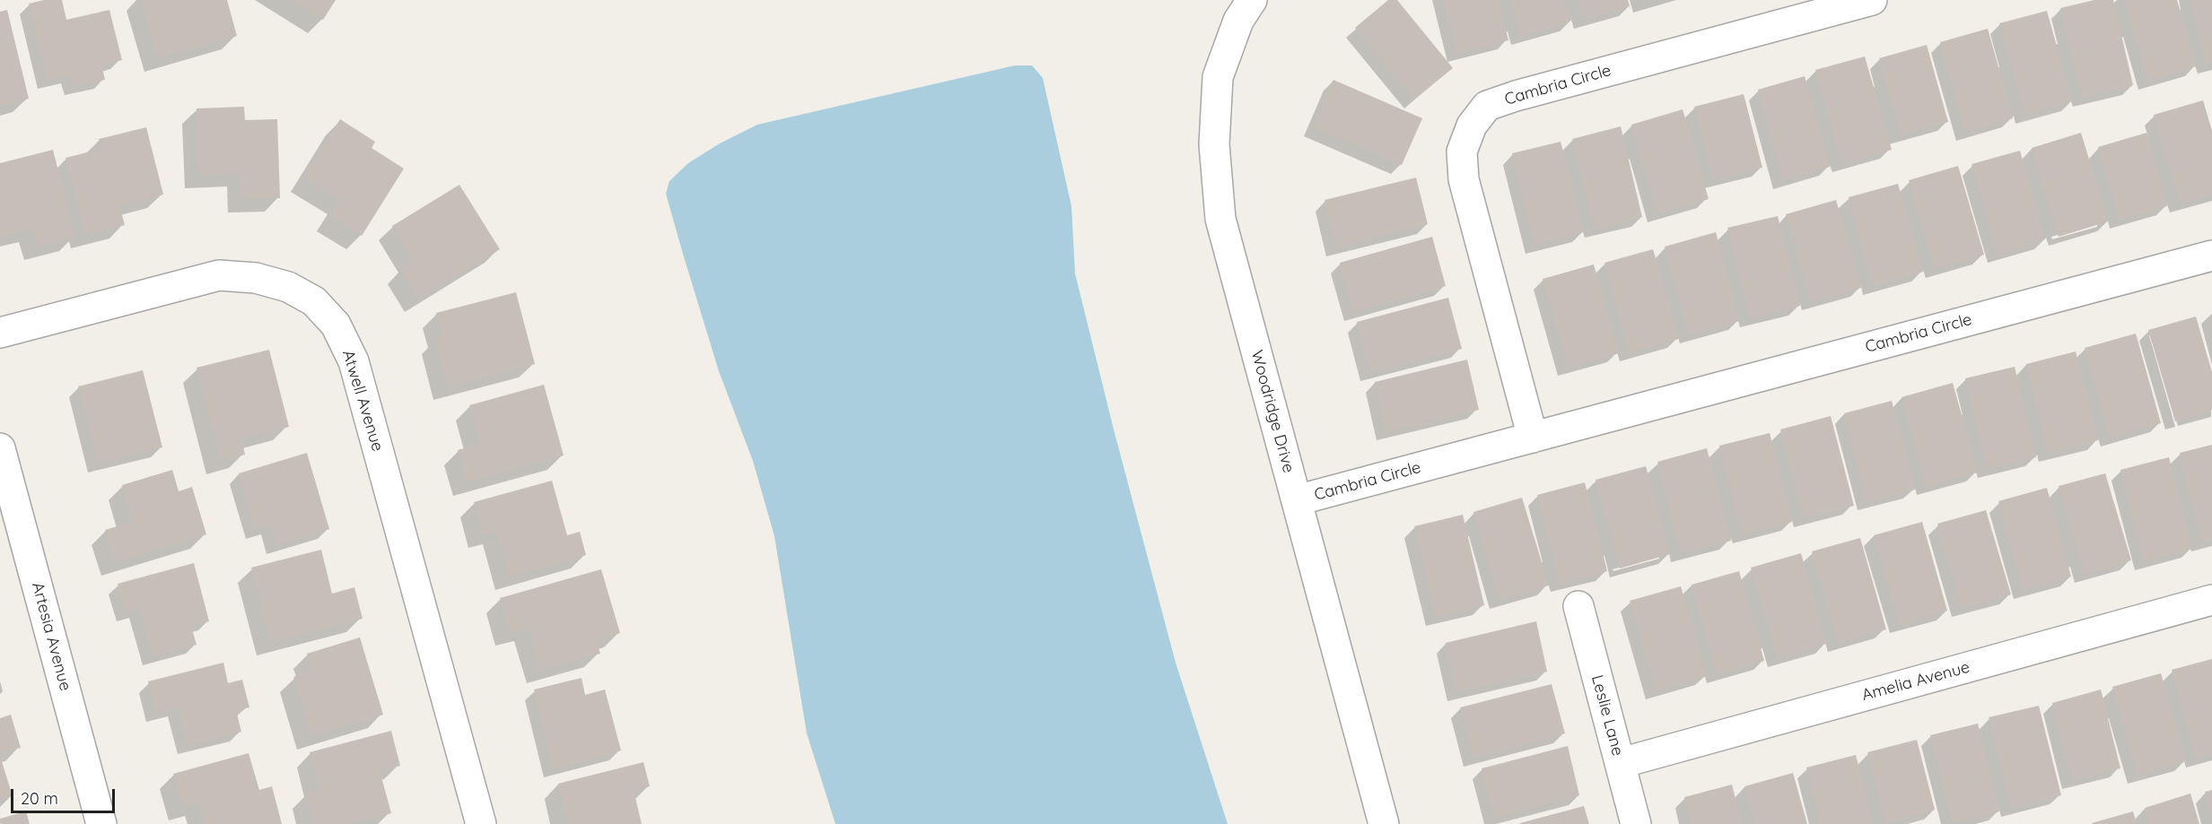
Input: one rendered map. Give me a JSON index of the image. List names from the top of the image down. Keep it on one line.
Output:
{"streets":{"street":["Cambria Circle","Atwell Avenue","Woodridge Drive","Artesia Avenue","Amelia Avenue","Leslie Lane"]},"crossings":[["Cambria Circle","Woodridge Drive"],["Amelia Avenue","Leslie Lane"]],"scale_bar":"20 m"}
